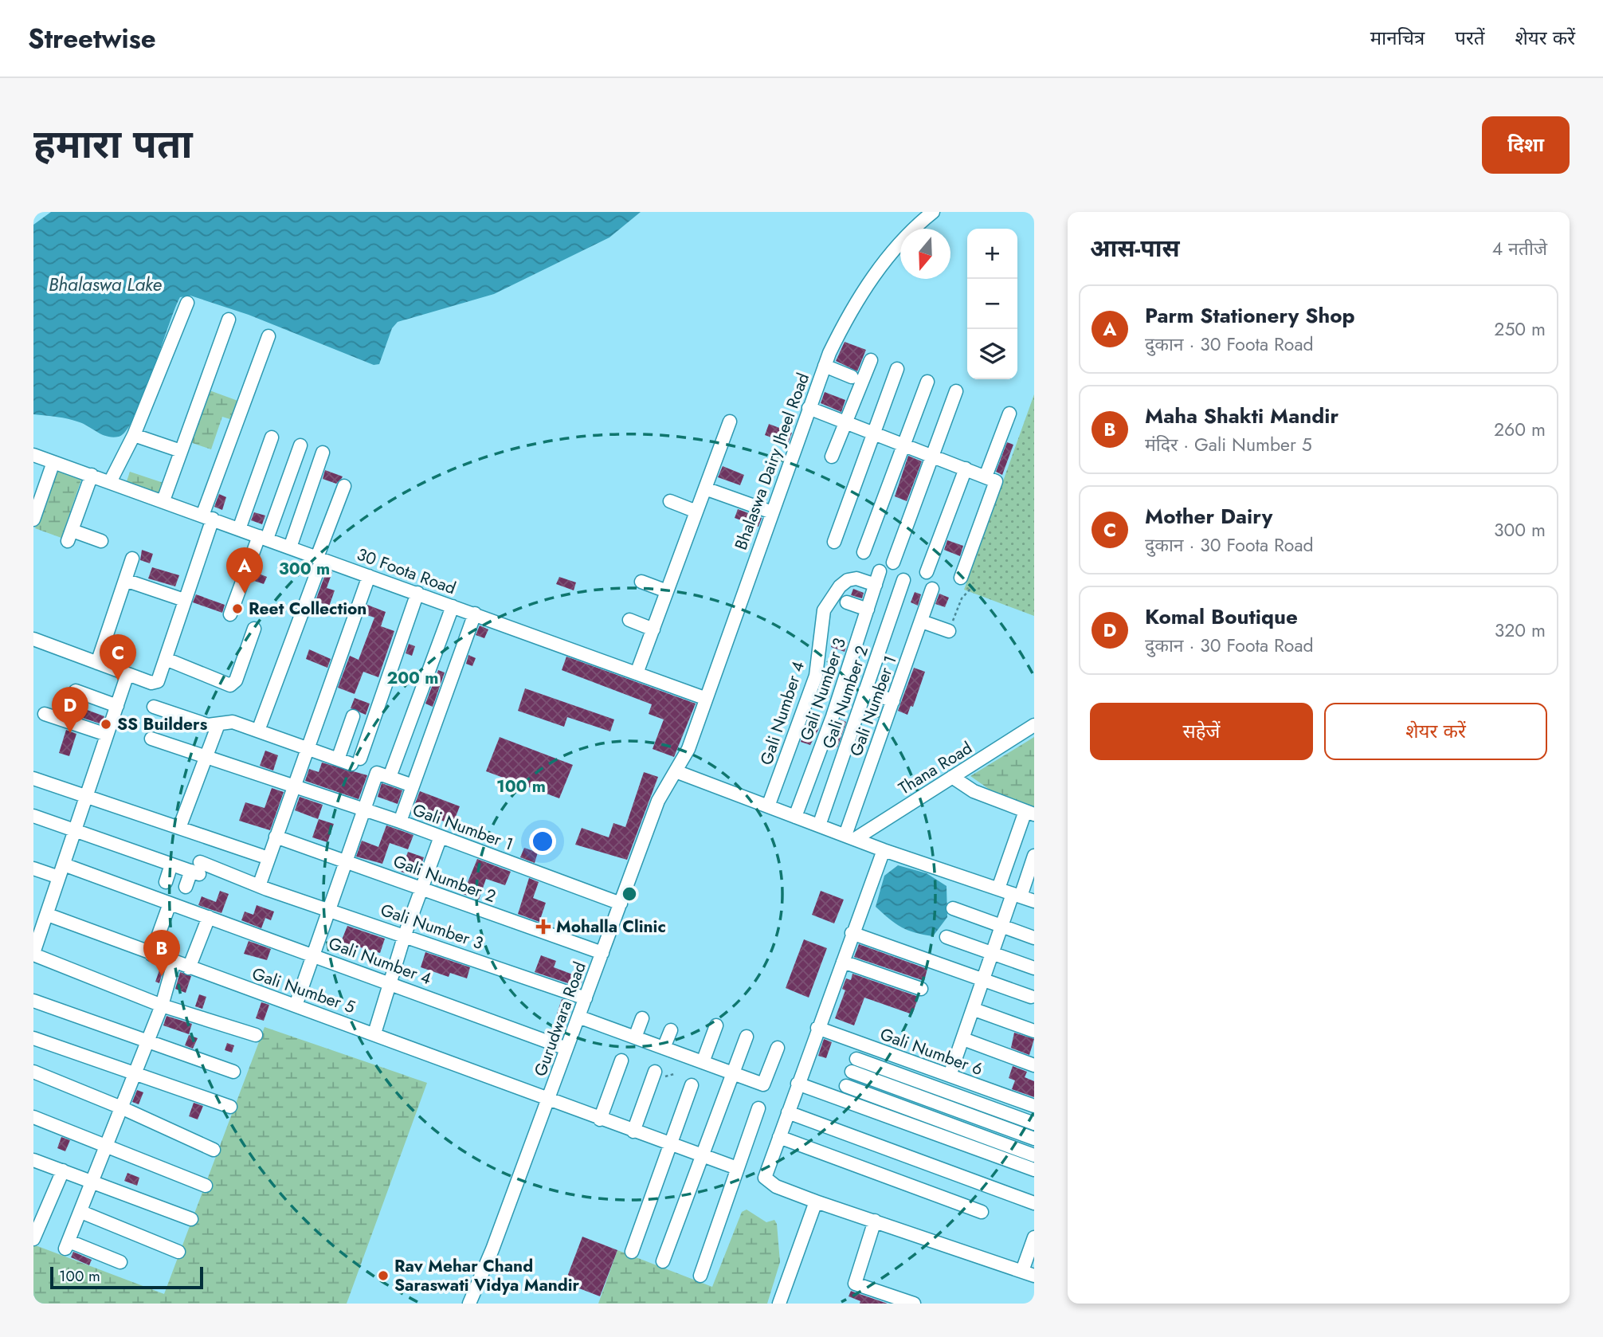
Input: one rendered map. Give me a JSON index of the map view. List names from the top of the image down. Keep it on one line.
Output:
{"streets":{"street":["Bhalaswa Dairy Jheel Road","30 Foota Road","Gali Number 3","Gali Number 2","Gali Number 1","Gali Number 4","Thana Road","Gali Number 5","Gurudwara Road","Gali Number 6"]},"crossings":[["Bhalaswa Dairy Jheel Road","30 Foota Road"],["Bhalaswa Dairy Jheel Road","Gurudwara Road"],["Gali Number 3","Gali Number 4"],["Gali Number 3","Gurudwara Road"],["Gali Number 2","Gurudwara Road"],["Gali Number 1","Thana Road"],["Gali Number 1","Gurudwara Road"],["Gali Number 4","Gurudwara Road"],["Gali Number 5","Gurudwara Road"]],"water":["Bhalaswa Lake"],"places":{"other":["Reet Collection","SS Builders","Rav Mehar Chand Saraswati Vidya Mandir"],"health":["Mohalla Clinic"]},"scale_bar":"100 m","north":"bottom","page":{"header":"Streetwise","nav":["मानचित्र","परतें","शेयर करें"],"title":"हमारा पता","buttons":["दिशा",["सहेजें","शेयर करें"]],"heading":["आस-पास","4 नतीजे"],"map_buttons":["+","−"],"list":[{"mark":"A","name":"Parm Stationery Shop","note":"दुकान · 30 Foota Road","value":"250 m"},{"mark":"B","name":"Maha Shakti Mandir","note":"मंदिर · Gali Number 5","value":"260 m"},{"mark":"C","name":"Mother Dairy","note":"दुकान · 30 Foota Road","value":"300 m"},{"mark":"D","name":"Komal Boutique","note":"दुकान · 30 Foota Road","value":"320 m"}],"pins":["A","C","D","B"],"scale":"100 m"},"rings":["300 m","200 m","100 m"]}
